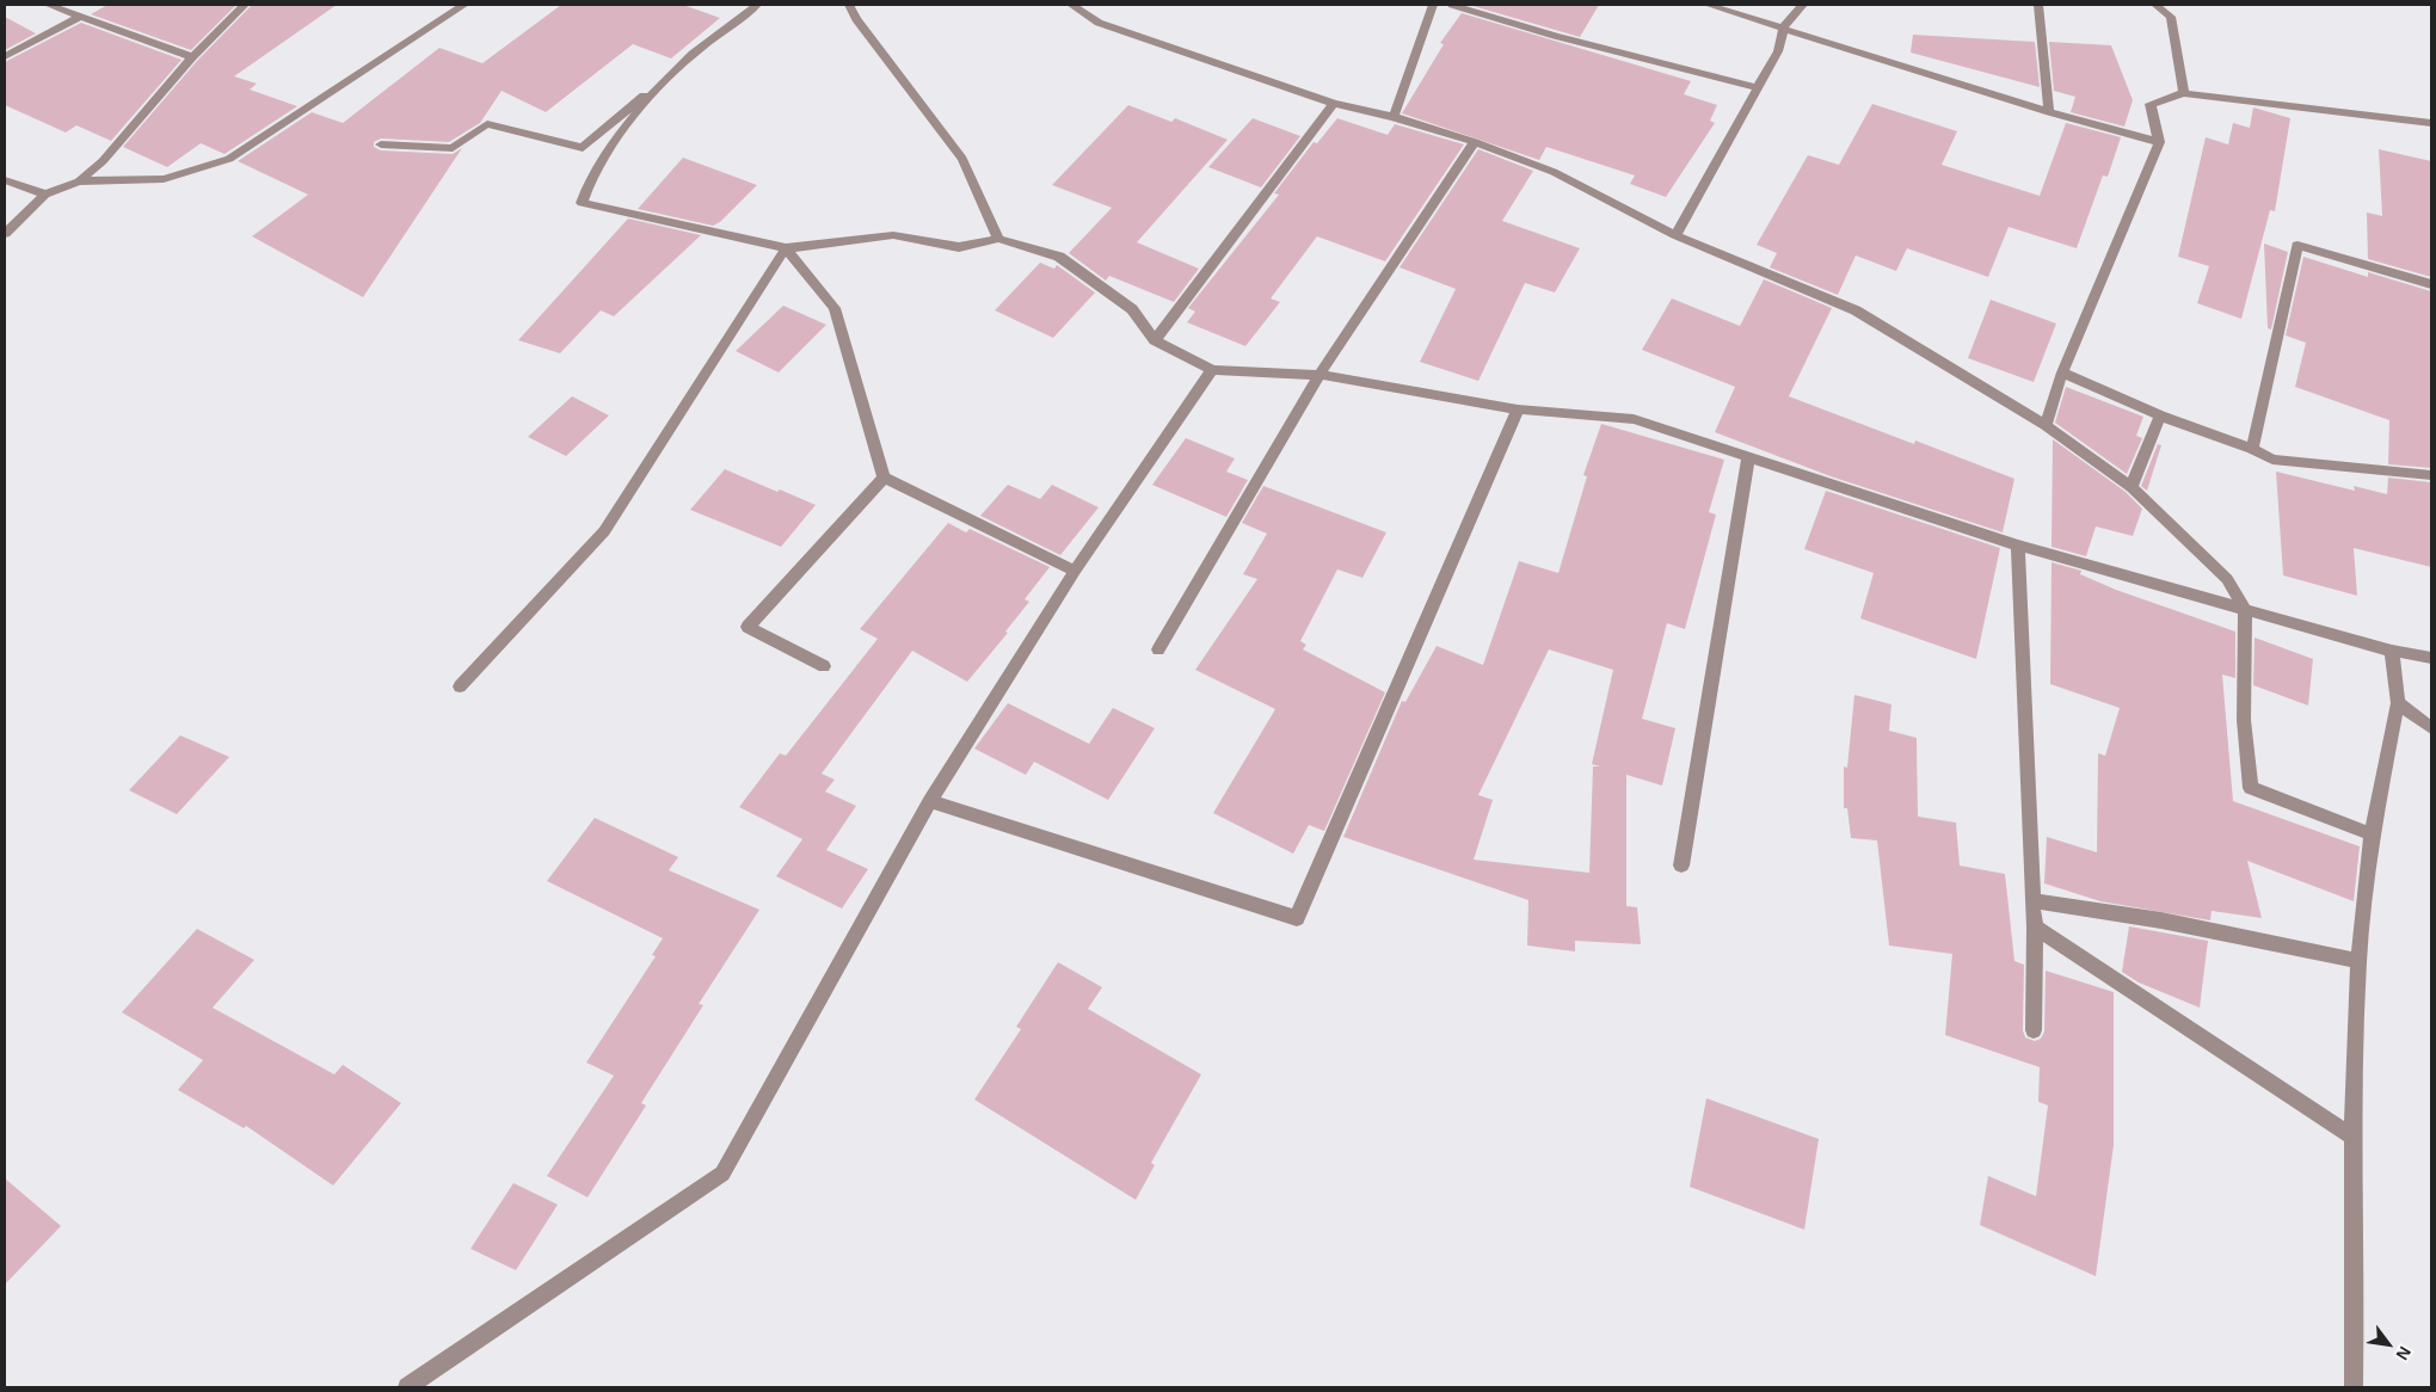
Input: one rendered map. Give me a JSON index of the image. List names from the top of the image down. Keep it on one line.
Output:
{"north":"bottom right"}
